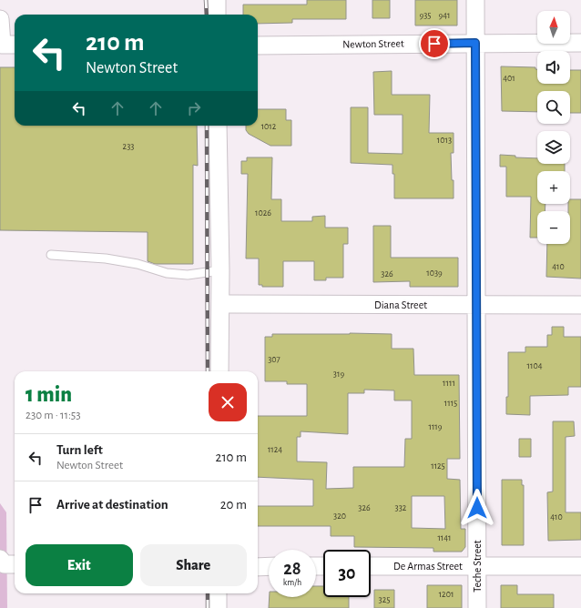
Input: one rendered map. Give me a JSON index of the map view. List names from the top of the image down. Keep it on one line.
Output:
{"streets":{"street":["Newton Street","Diana Street","De Armas Street","Teche Street"]},"crossings":[["Newton Street","Teche Street"],["Diana Street","Teche Street"],["De Armas Street","Teche Street"]],"house_numbers":["935","941","401","1012","1013","233","1026","410","1039","326","307","1104","319","1111","1115","1119","1124","1125","326","332","320","410","1141","1201","325"],"north":"top","page":{"map_buttons":["+","−"],"turn":["210 m","Newton Street"],"heading":["1 min","230 m · 11:53"],"list":[{"name":"Turn left","note":"Newton Street","value":"210 m"},{"name":"Arrive at destination","value":"20 m"}],"buttons":["Exit","Share"],"speed":"28 km/h","limit":"30"}}
